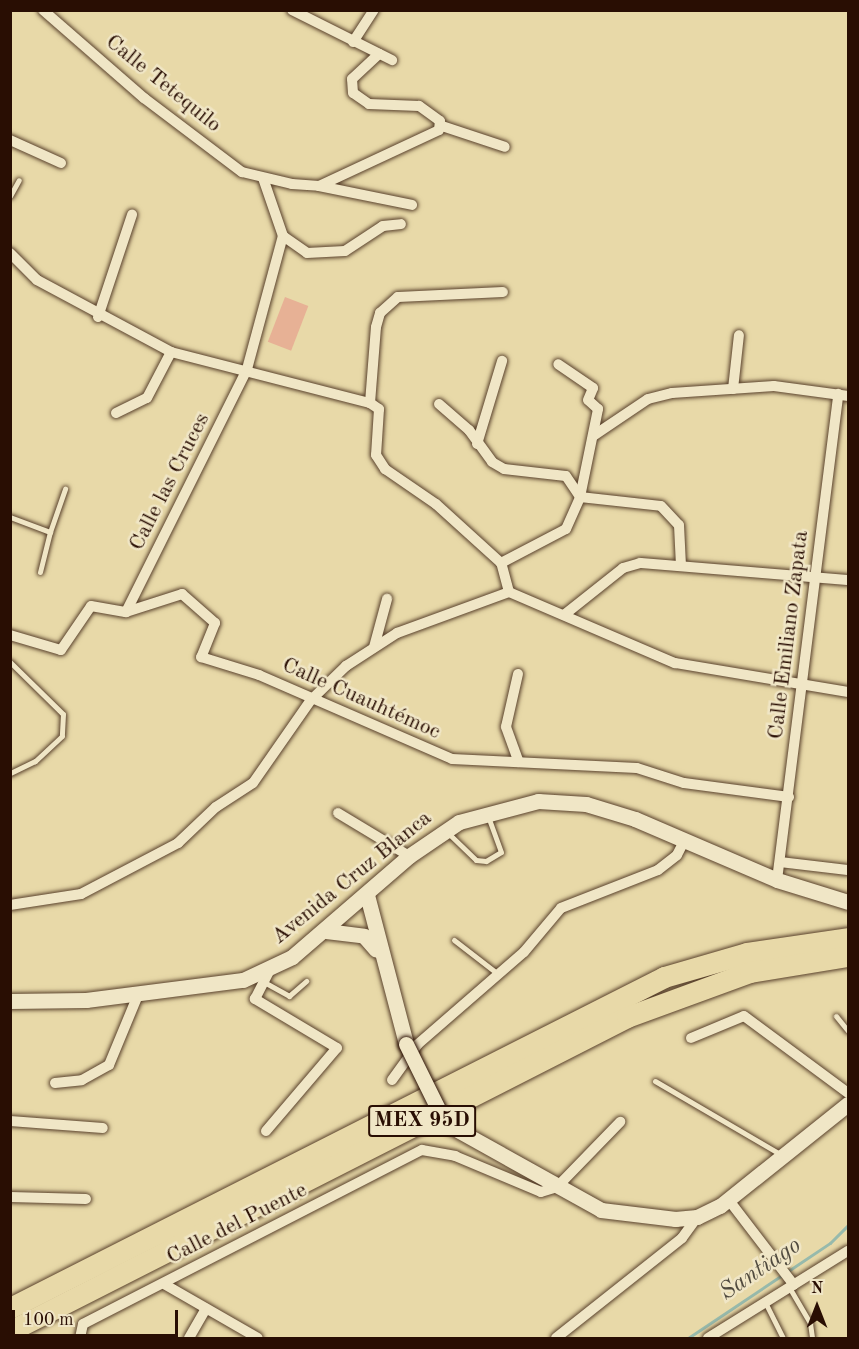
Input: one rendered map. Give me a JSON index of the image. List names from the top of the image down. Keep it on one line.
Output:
{"streets":{"highway":["MEX 95D"],"main road":["Avenida Cruz Blanca"],"street":["Calle Tetequilo","Calle las Cruces","Calle Emiliano Zapata","Calle Cuauhtémoc","Calle del Puente"]},"crossings":[["Calle las Cruces","Calle Cuauhtémoc"],["Calle Emiliano Zapata","Calle Cuauhtémoc"],["Calle Emiliano Zapata","Avenida Cruz Blanca"]],"water":["Santiago"],"scale_bar":"100 m","north":"top"}
